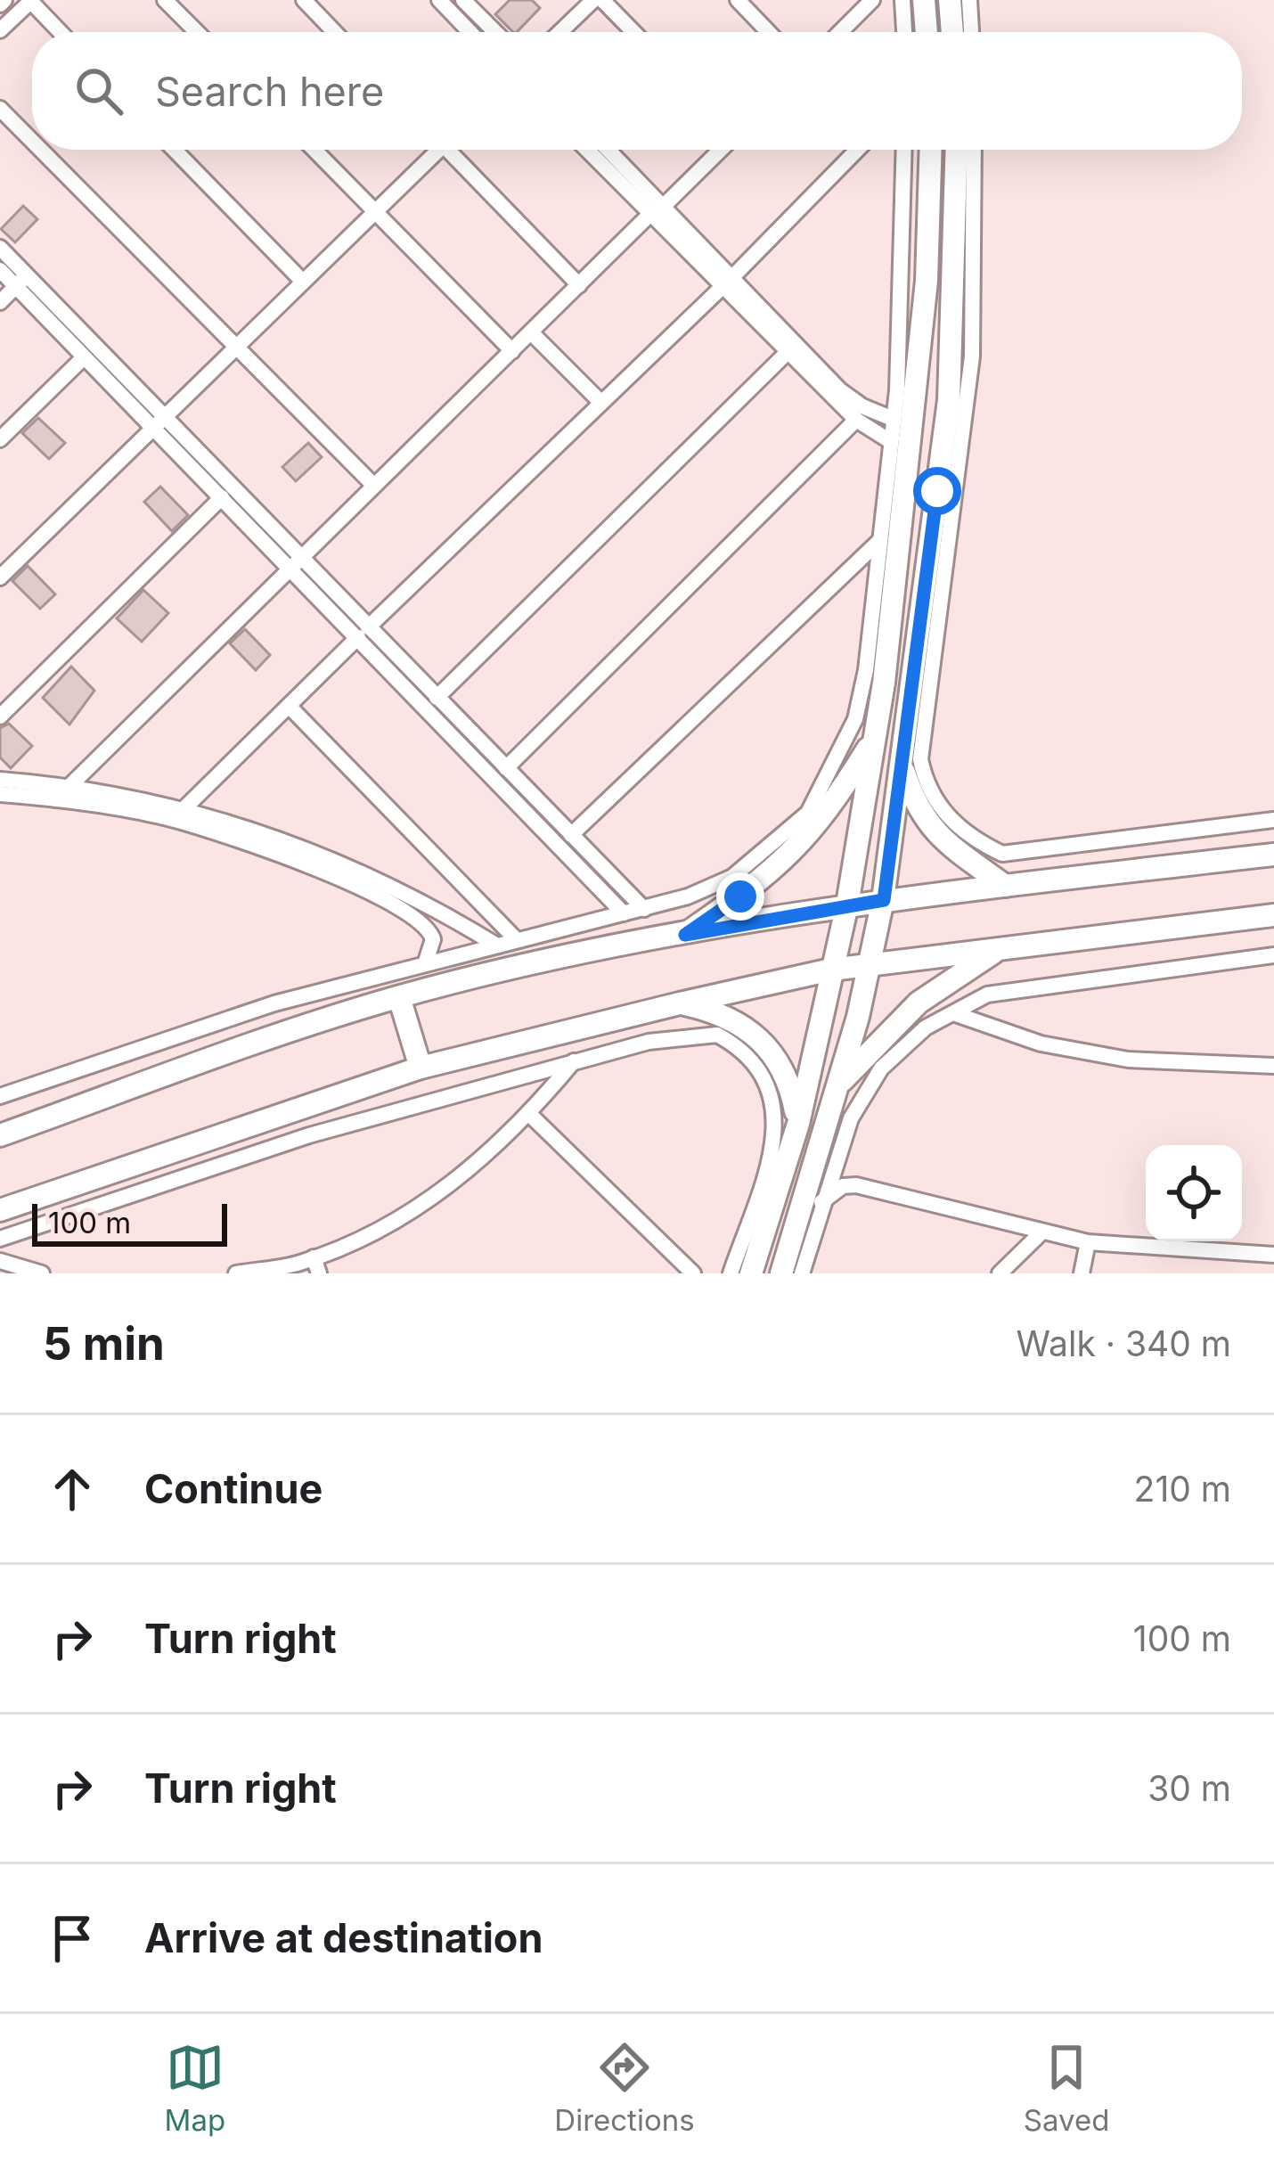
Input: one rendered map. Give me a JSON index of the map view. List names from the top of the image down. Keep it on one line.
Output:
{"scale_bar":"100 m","page":{"search":"Search here","scale":"100 m","heading":["5 min","Walk · 340 m"],"list":[["Continue","210 m"],["Turn right","100 m"],["Turn right","30 m"],"Arrive at destination"],"nav":["Map","Directions","Saved"]}}
